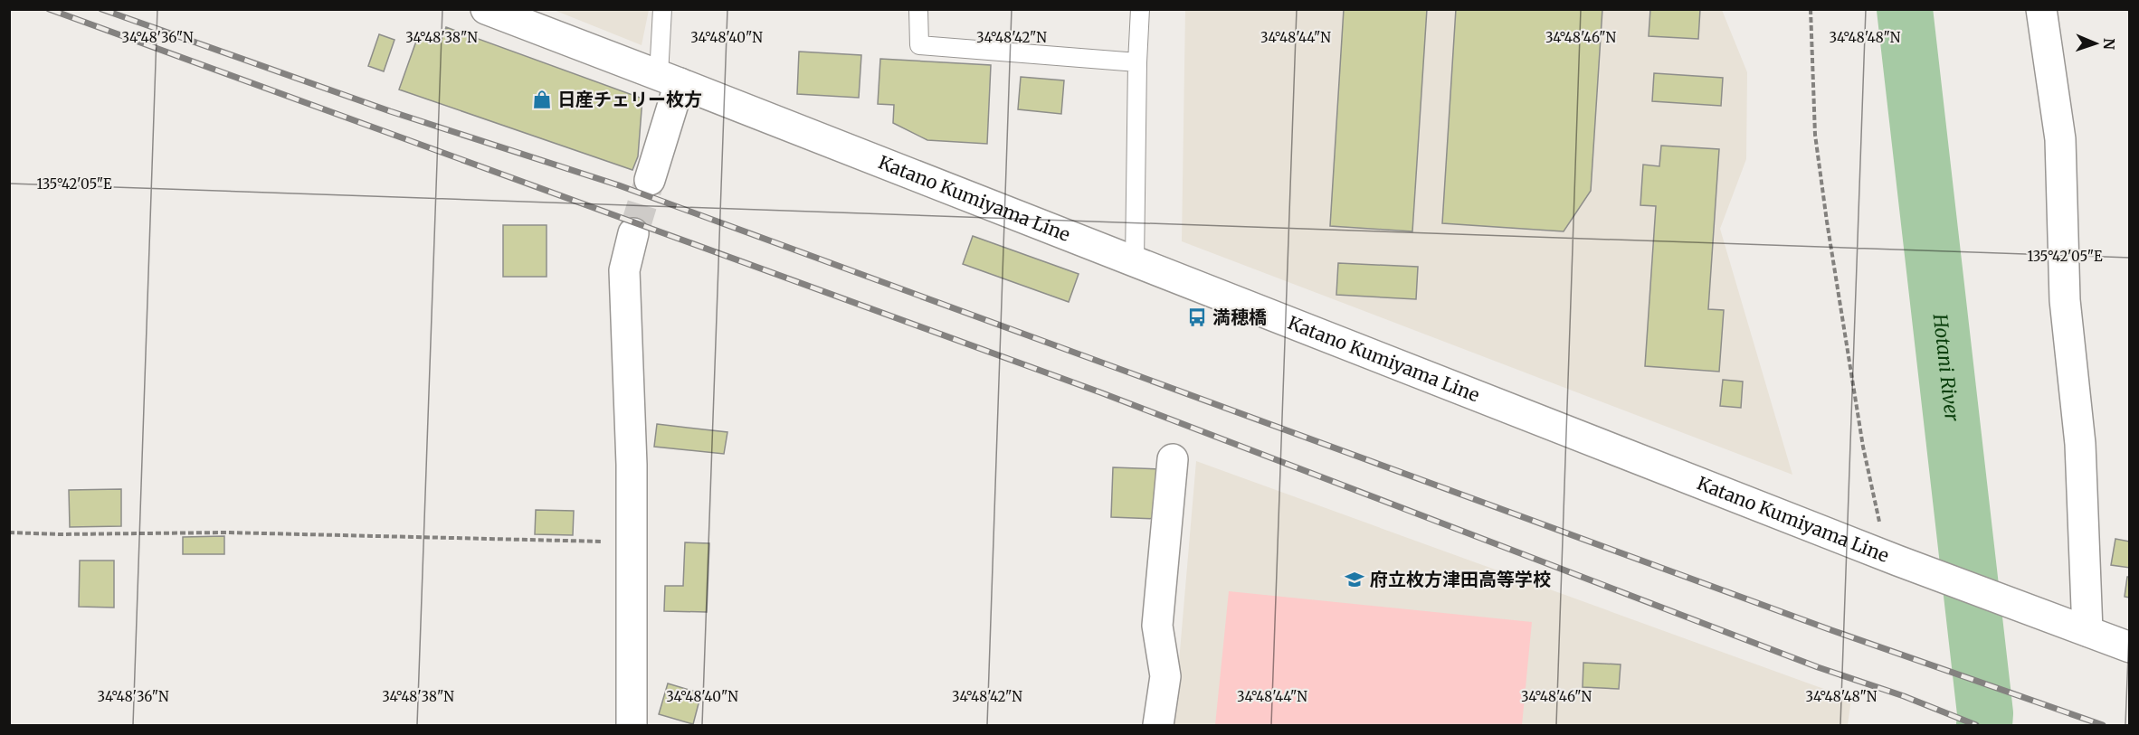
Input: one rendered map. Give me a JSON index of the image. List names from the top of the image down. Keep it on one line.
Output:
{"streets":{"main road":["Katano Kumiyama Line"]},"water":["Hotani River"],"places":{"shop":["日産チェリー枚方"],"bus stop":["満穂橋"],"school or university":["府立枚方津田高等学校"]},"north":"right","coordinates":["34°48'36\"N","34°48'38\"N","34°48'40\"N","34°48'42\"N","34°48'44\"N","34°48'46\"N","34°48'48\"N","135°42'05\"E"]}
